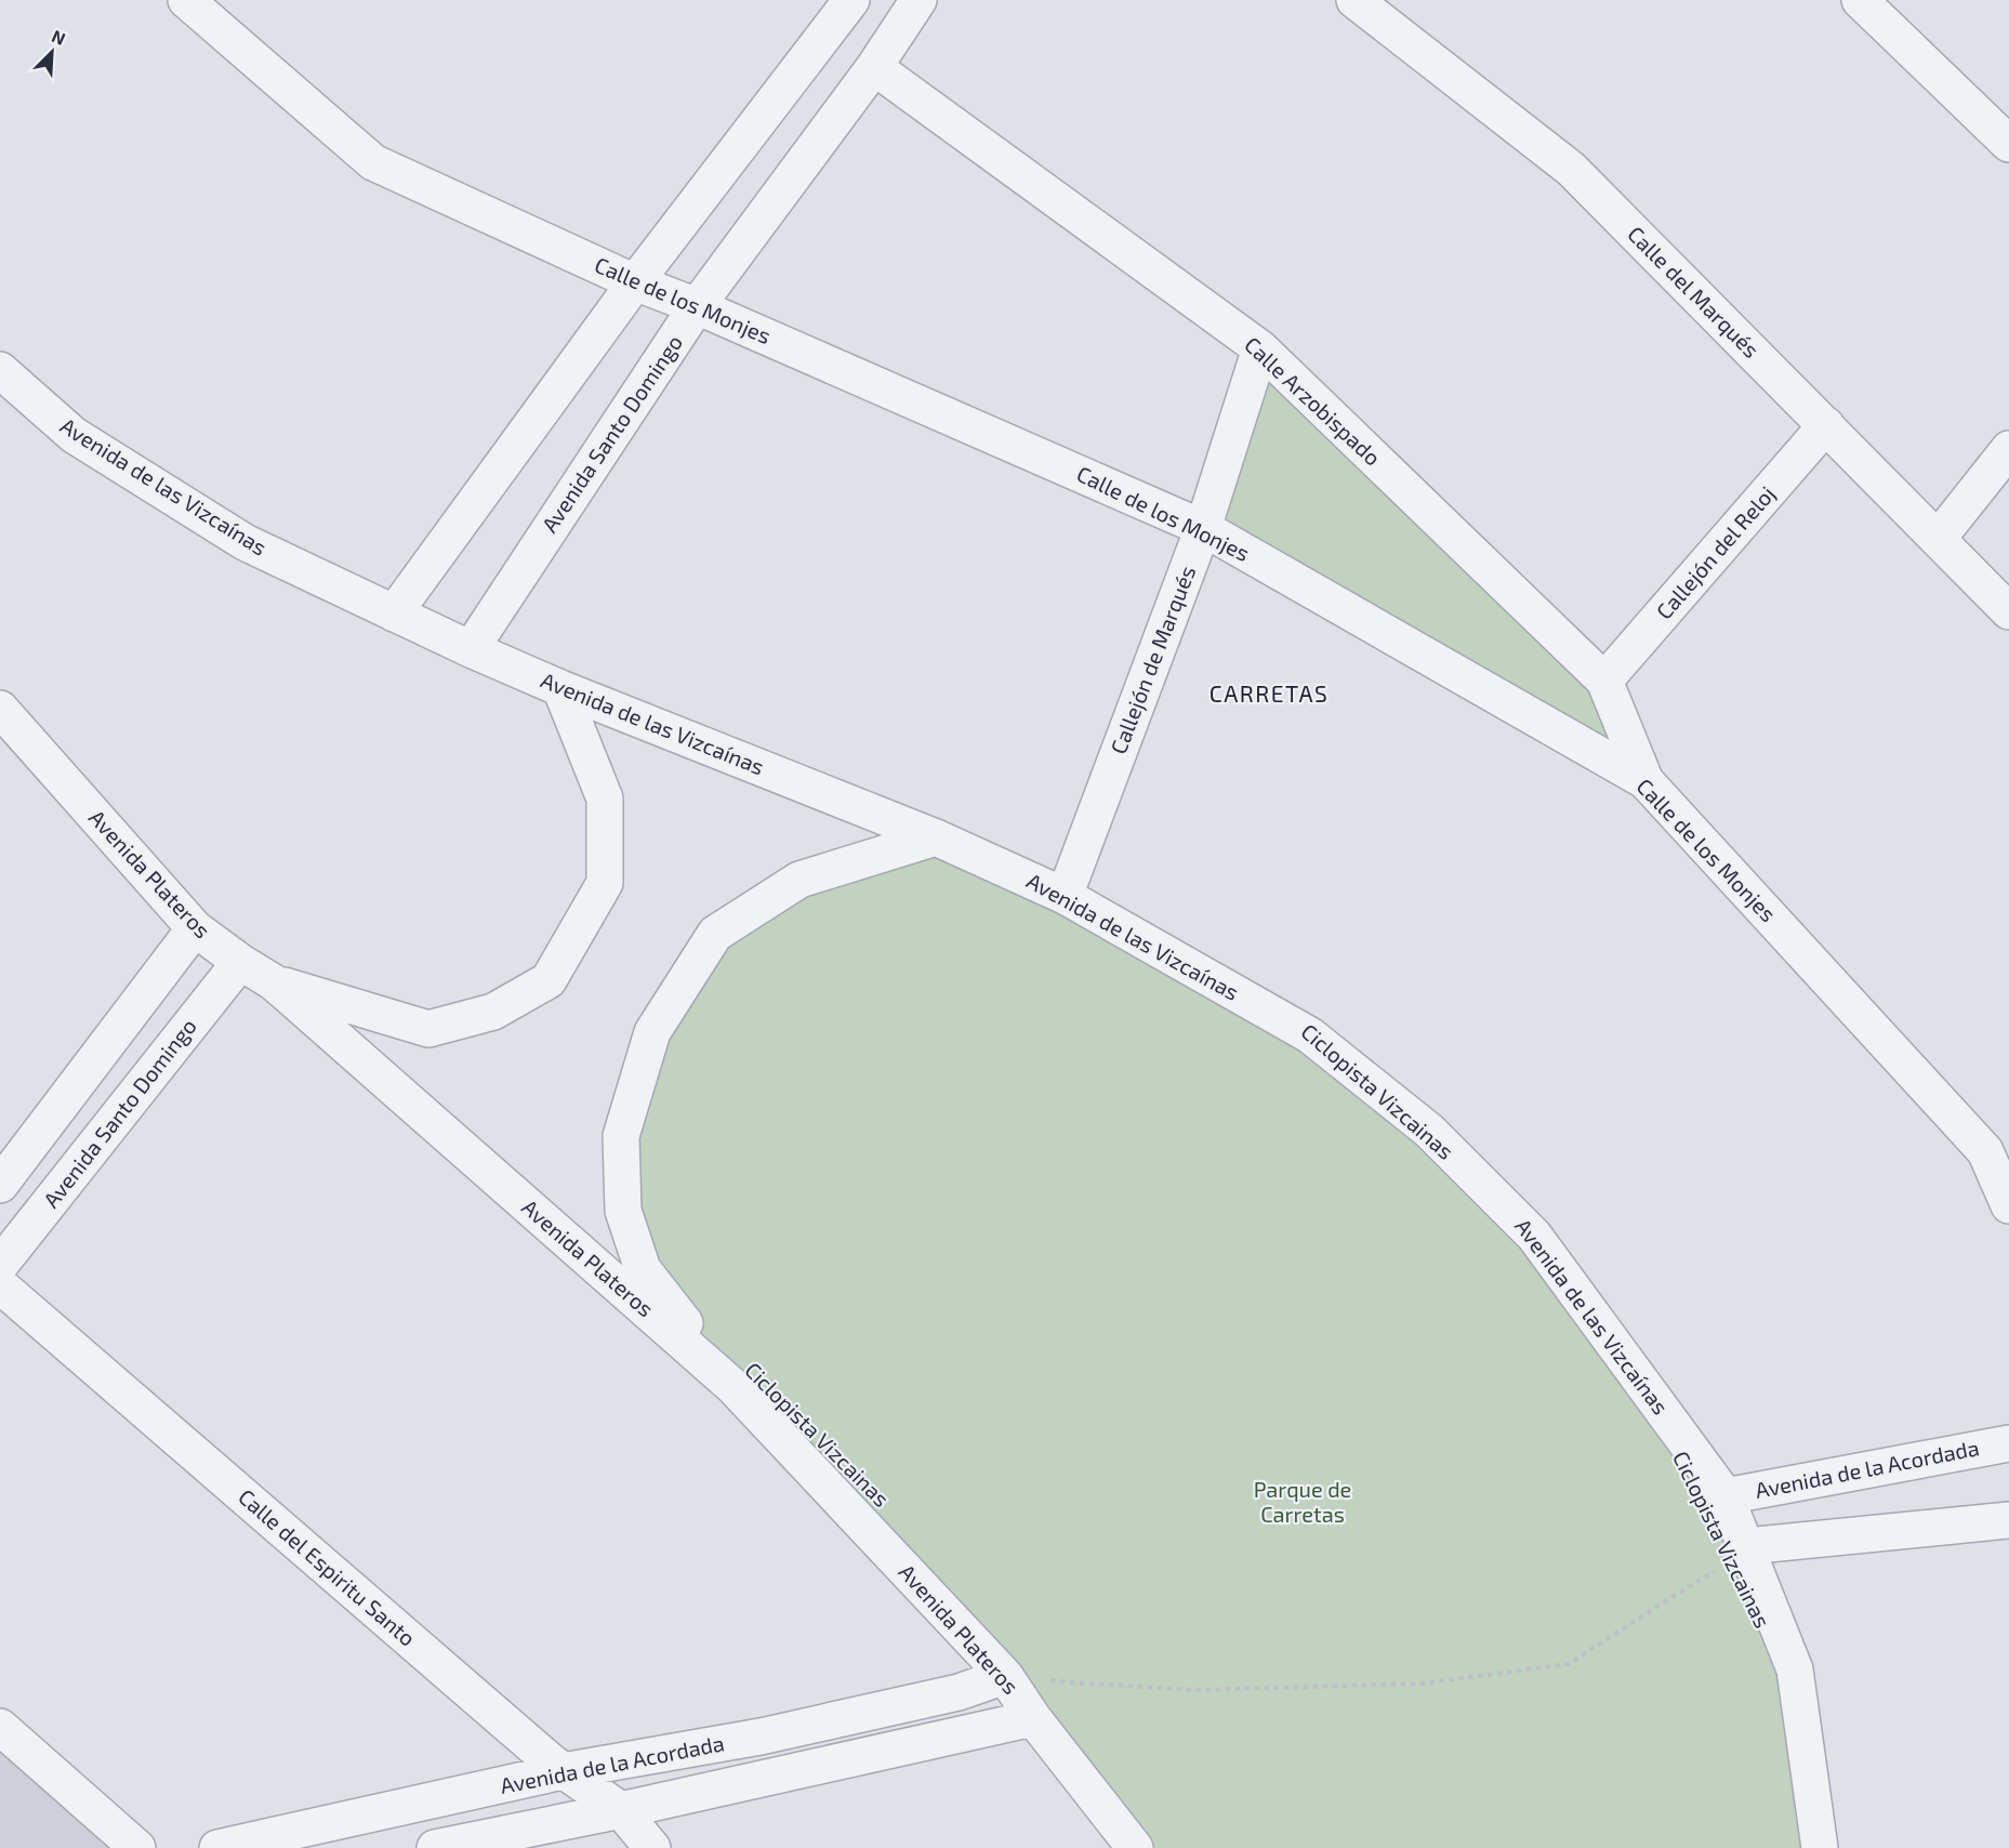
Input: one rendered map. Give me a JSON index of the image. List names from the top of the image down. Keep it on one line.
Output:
{"streets":{"street":["Calle del Marqués","Calle de los Monjes","Calle Arzobispado","Avenida Santo Domingo","Avenida de las Vizcaínas","Callejón del Reloj","Callejón de Marqués","Avenida Plateros","Avenida de la Acordada","Calle del Espiritu Santo"]},"crossings":[["Calle del Marqués","Callejón del Reloj"],["Calle de los Monjes","Calle Arzobispado"],["Calle de los Monjes","Avenida Santo Domingo"],["Calle de los Monjes","Callejón de Marqués"],["Calle Arzobispado","Avenida Santo Domingo"],["Calle Arzobispado","Callejón del Reloj"],["Calle Arzobispado","Callejón de Marqués"],["Avenida Santo Domingo","Avenida de las Vizcaínas"],["Avenida Santo Domingo","Avenida Plateros"],["Avenida de las Vizcaínas","Callejón de Marqués"],["Avenida de las Vizcaínas","Avenida de la Acordada"],["Avenida Plateros","Avenida de la Acordada"],["Avenida de la Acordada","Calle del Espiritu Santo"]],"districts":["CARRETAS"],"parks":["Parque de Carretas"],"north":"top right"}
